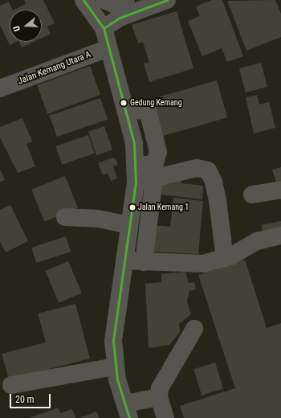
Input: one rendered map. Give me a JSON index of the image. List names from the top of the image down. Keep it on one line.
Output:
{"streets":{"street":["Jalan Kemang Utara A"]},"places":["Gedung Kemang","Jalan Kemang 1"],"scale_bar":"20 m","north":"left"}
